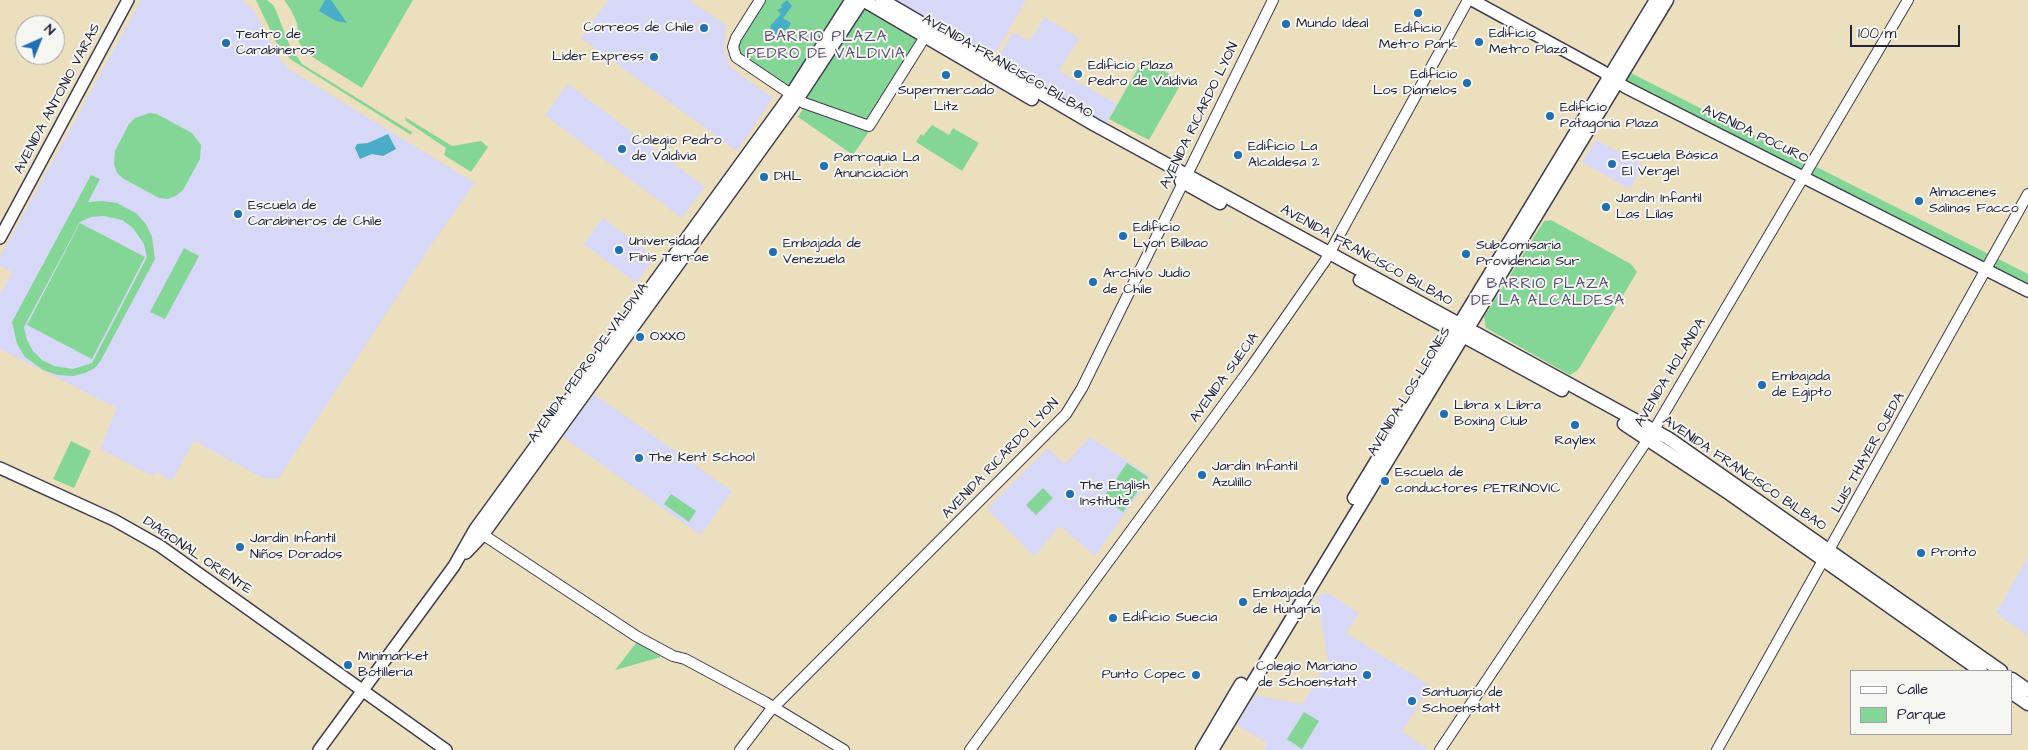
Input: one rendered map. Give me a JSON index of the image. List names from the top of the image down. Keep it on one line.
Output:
{"streets":{"main road":["AVENIDA FRANCISCO BILBAO","AVENIDA ANTONIO VARAS","AVENIDA POCURO","AVENIDA PEDRO DE VALDIVIA","AVENIDA LOS LEONES","DIAGONAL ORIENTE"],"street":["AVENIDA RICARDO LYON","AVENIDA HOLANDA","AVENIDA SUECIA","LUIS THAYER OJEDA"]},"crossings":[["AVENIDA FRANCISCO BILBAO","AVENIDA RICARDO LYON"],["AVENIDA FRANCISCO BILBAO","AVENIDA PEDRO DE VALDIVIA"],["AVENIDA FRANCISCO BILBAO","AVENIDA HOLANDA"],["AVENIDA FRANCISCO BILBAO","AVENIDA SUECIA"],["AVENIDA FRANCISCO BILBAO","AVENIDA LOS LEONES"],["AVENIDA FRANCISCO BILBAO","LUIS THAYER OJEDA"],["AVENIDA POCURO","AVENIDA HOLANDA"],["AVENIDA POCURO","AVENIDA LOS LEONES"],["AVENIDA POCURO","LUIS THAYER OJEDA"],["AVENIDA PEDRO DE VALDIVIA","DIAGONAL ORIENTE"]],"districts":["BARRIO PLAZA PEDRO DE VALDIVIA","BARRIO PLAZA DE LA ALCALDESA"],"places":["Edificio Metro Park","Mundo Ideal","Correos de Chile","Edificio Metro Plaza","Teatro de Carabineros","Lider Express","Edificio Plaza Pedro de Valdivia","Supermercado Litz","Edificio Los Diamelos","Edificio Patagonia Plaza","Colegio Pedro de Valdivia","Edificio La Alcaldesa 2","Escuela Básica El Vergel","Parroquia La Anunciación","DHL","Almacenes Salinas Facco","Jardín Infantil Las Lilas","Escuela de Carabineros de Chile","Edificio Lyon Bilbao","Universidad Finis Terrae","Embajada de Venezuela","Subcomisaría Providencia Sur","Archivo Judío de Chile","OXXO","Embajada de Egipto","Libra x Libra Boxing Club","Raylex","The Kent School","Jardín Infantil Azulillo","Escuela de conductores PETRINOVIC","The English Institute","Jardín Infantil Niños Dorados","Pronto","Embajada de Hungría","Edificio Suecia","Minimarket Botilleria","Punto Copec","Colegio Mariano de Schoenstatt","Santuario de Schoenstatt"],"legend":["Calle","Parque"],"scale_bar":"100 m","north":"top right"}
